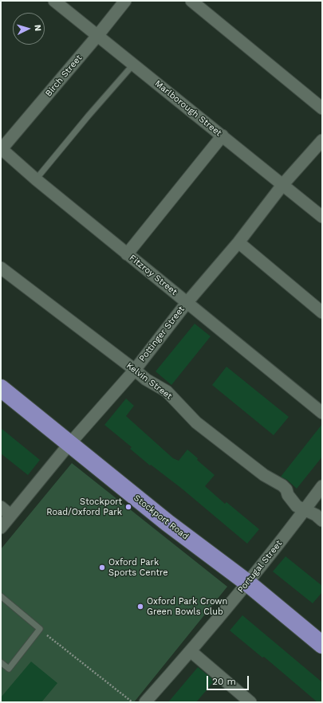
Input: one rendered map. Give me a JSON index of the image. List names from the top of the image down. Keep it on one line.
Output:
{"streets":{"highway":["Stockport Road"],"street":["Birch Street","Marlborough Street","Fitzroy Street","Pottinger Street","Kelvin Street","Portugal Street"]},"crossings":[["Birch Street","Marlborough Street"],["Birch Street","Fitzroy Street"],["Marlborough Street","Pottinger Street"],["Fitzroy Street","Pottinger Street"],["Pottinger Street","Kelvin Street"],["Pottinger Street","Stockport Road"],["Kelvin Street","Portugal Street"],["Stockport Road","Portugal Street"]],"places":["Stockport Road/Oxford Park","Oxford Park Sports Centre","Oxford Park Crown Green Bowls Club"],"scale_bar":"20 m","north":"right"}
